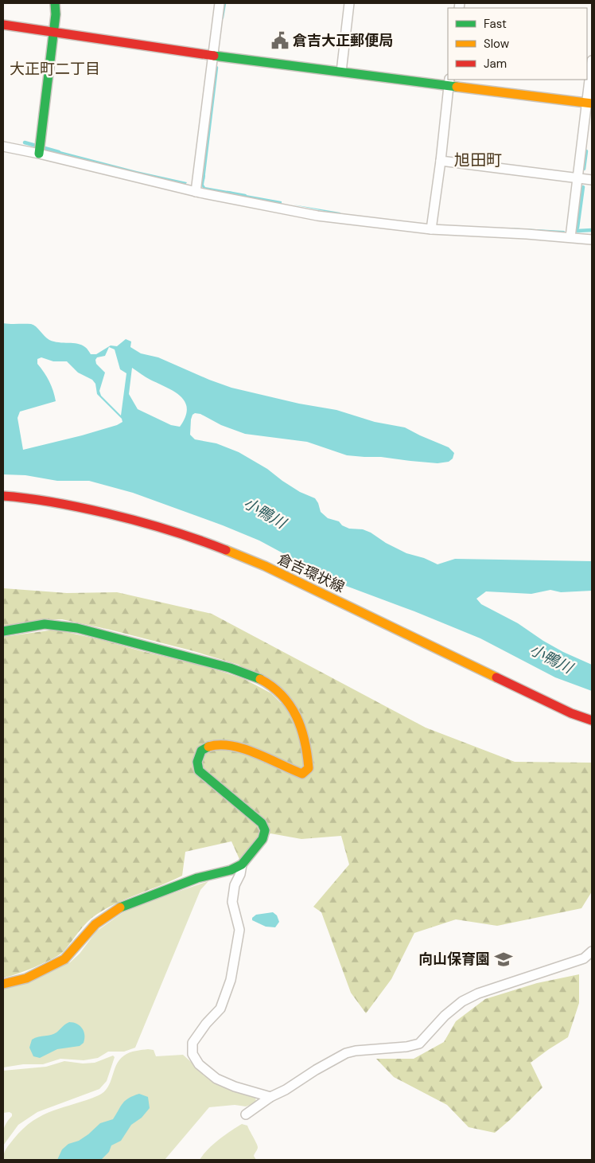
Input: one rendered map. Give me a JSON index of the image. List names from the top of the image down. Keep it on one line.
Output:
{"streets":{"street":["倉吉環状線"]},"districts":["大正町二丁目","旭田町"],"water":["小鴨川"],"places":{"public building":["倉吉大正郵便局"],"school or university":["向山保育園"]},"legend":["Fast","Slow","Jam"]}
